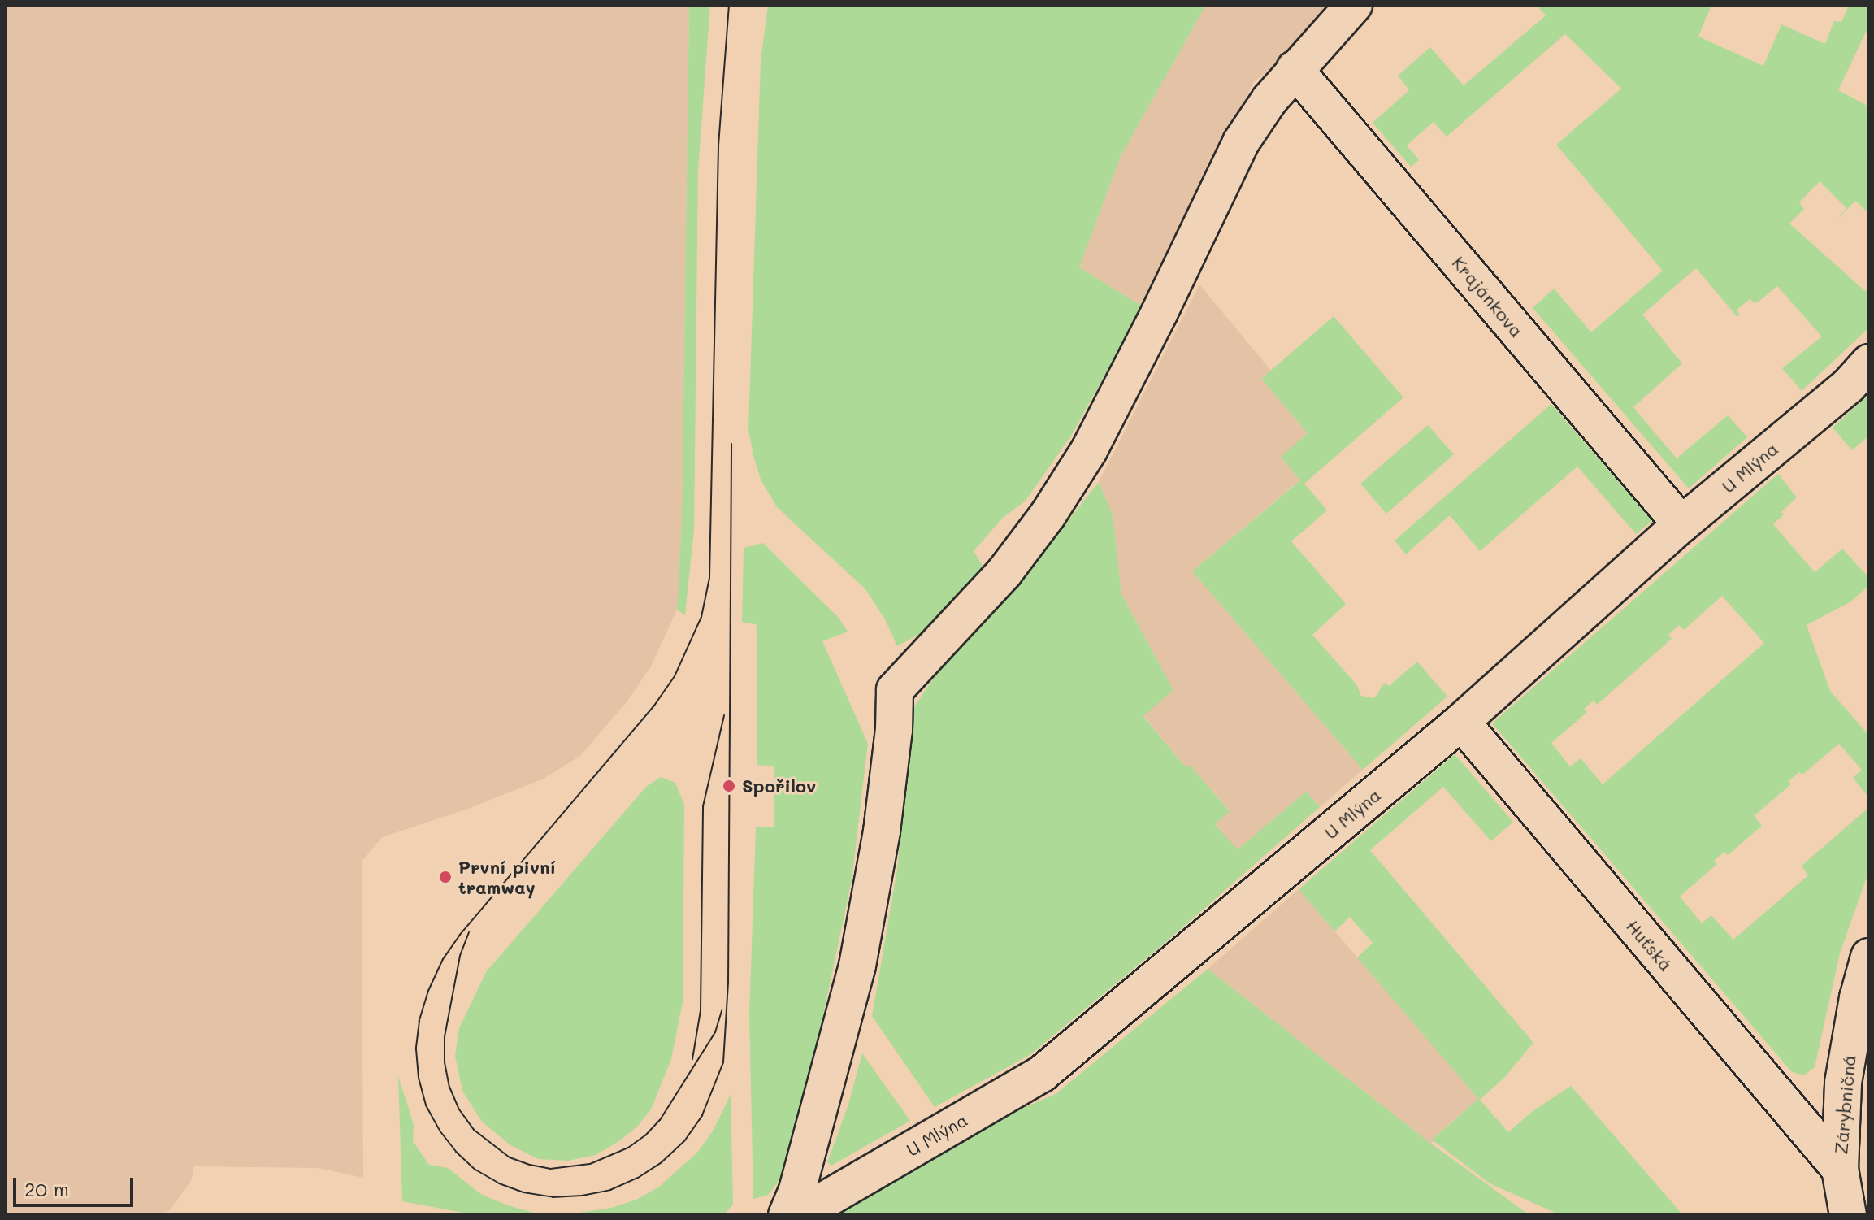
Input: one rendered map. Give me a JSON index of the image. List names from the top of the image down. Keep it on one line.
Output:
{"streets":{"street":["Krajánkova","U Mlýna","Huťská","Zárybničná"]},"crossings":[["Krajánkova","U Mlýna"],["U Mlýna","Huťská"],["Huťská","Zárybničná"]],"places":["Spořilov","První pivní tramway"],"scale_bar":"20 m"}
